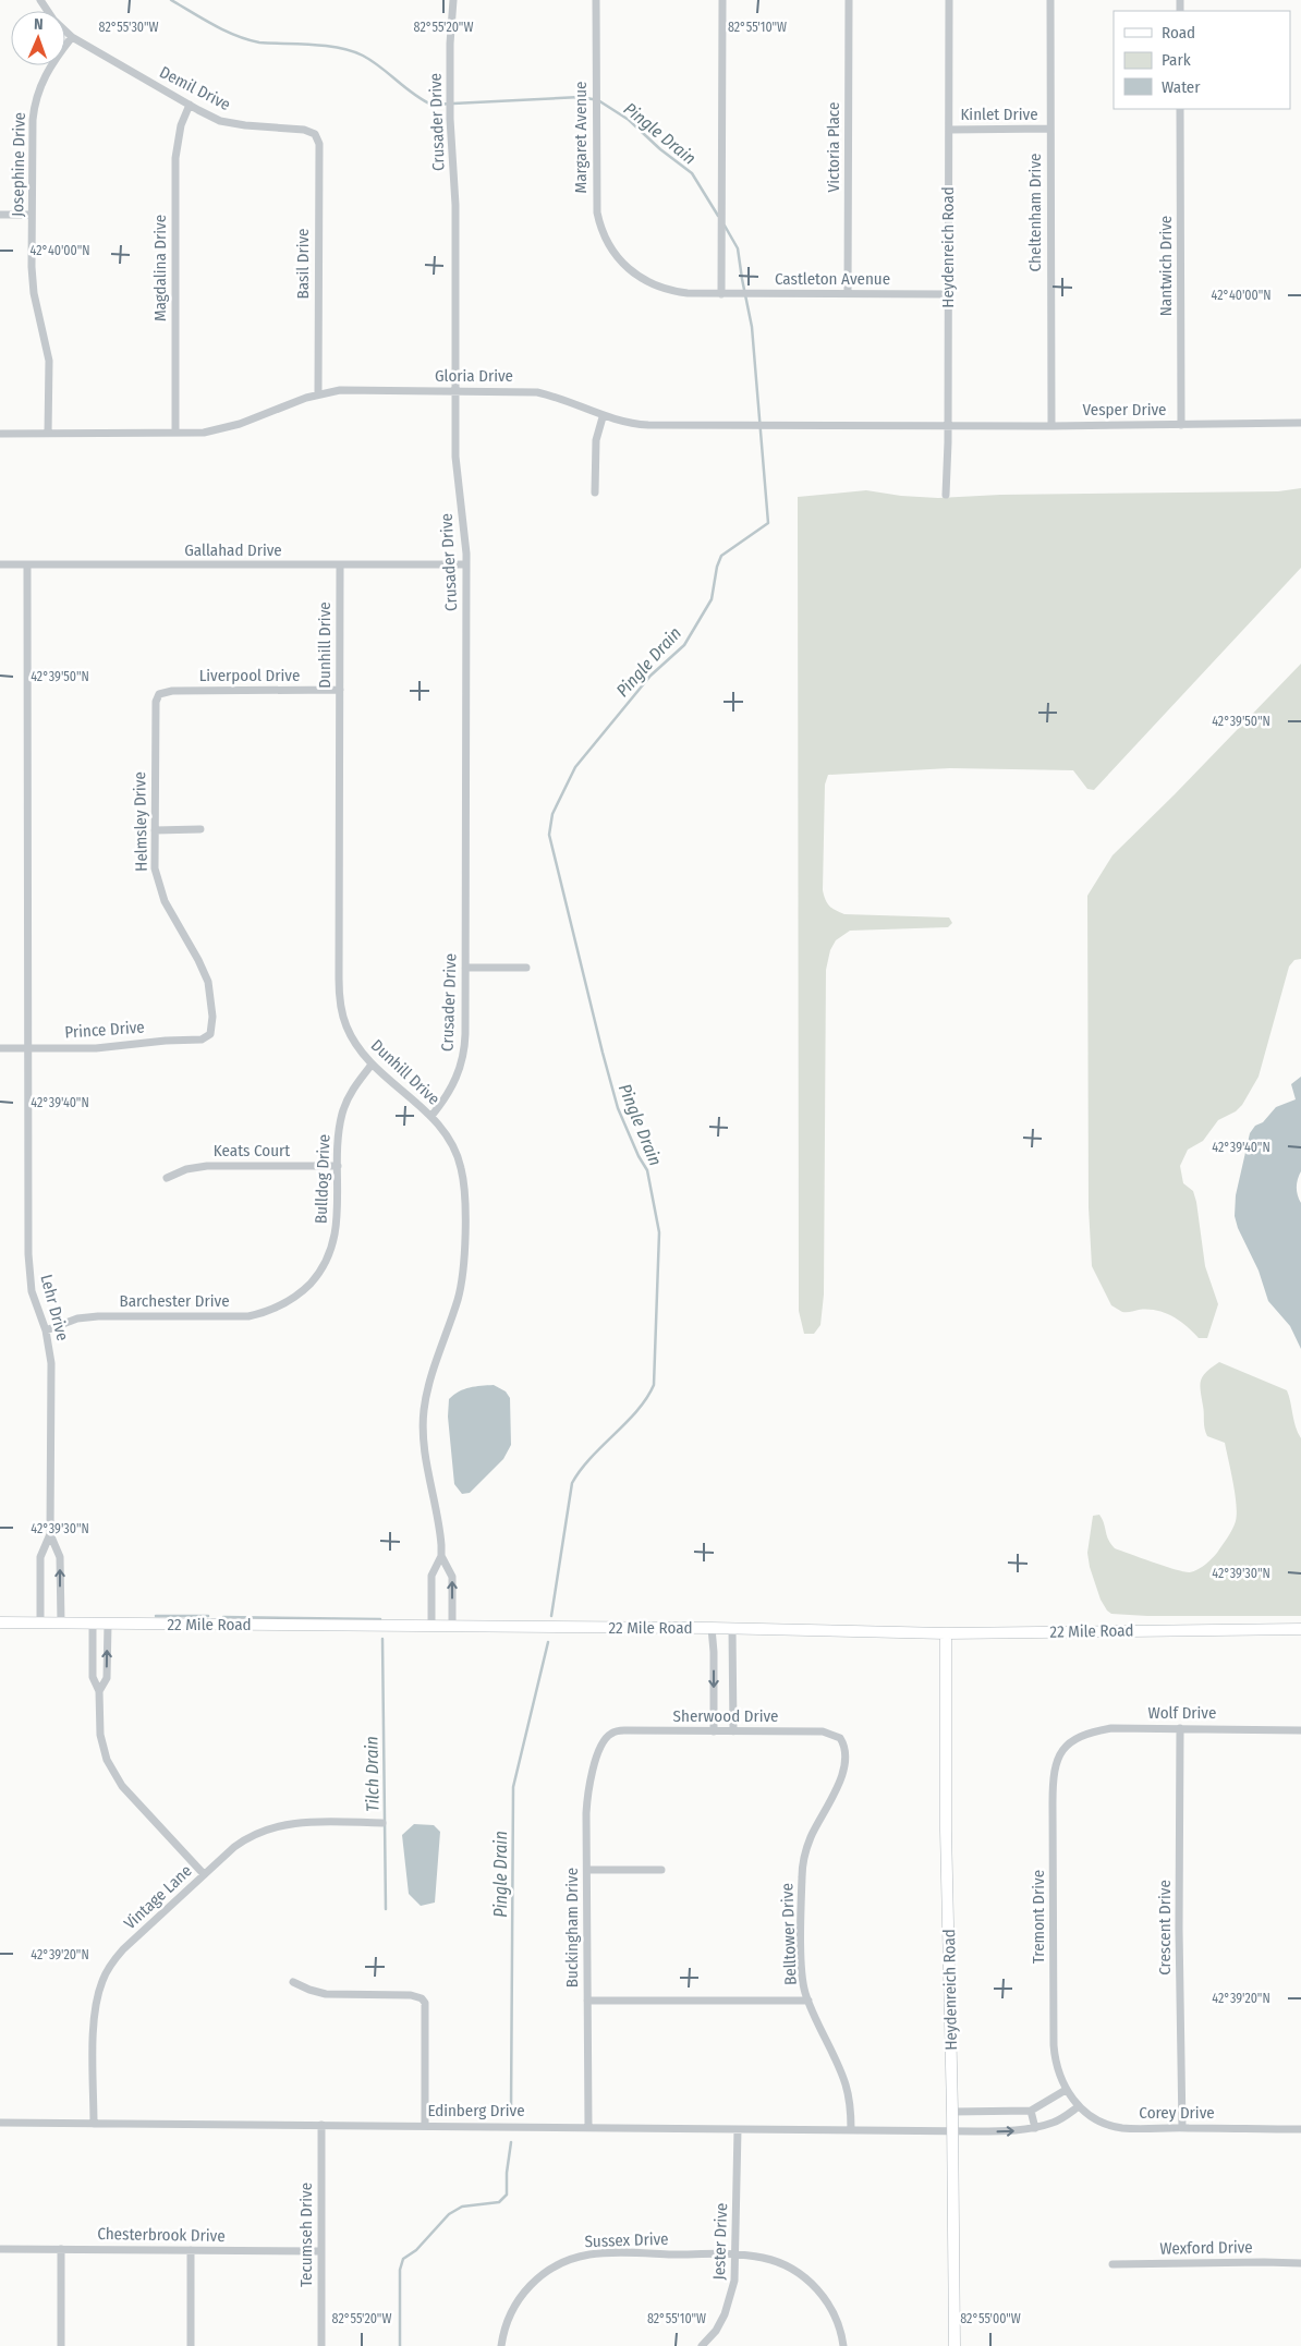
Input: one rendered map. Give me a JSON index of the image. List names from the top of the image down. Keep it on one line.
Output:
{"streets":{"street":["Demil Drive","Kinlet Drive","Crusader Drive","Margaret Avenue","Victoria Place","Josephine Drive","Cheltenham Drive","Heydenreich Road","Basil Drive","Nantwich Drive","Magdalina Drive","Castleton Avenue","Gloria Drive","Vesper Drive","Gallahad Drive","Dunhill Drive","Liverpool Drive","Helmsley Drive","Prince Drive","Keats Court","Bulldog Drive","Barchester Drive","Lehr Drive","22 Mile Road","Wolf Drive","Sherwood Drive","Vintage Lane","Tremont Drive","Buckingham Drive","Crescent Drive","Belltower Drive","Edinberg Drive","Corey Drive","Chesterbrook Drive","Tecumseh Drive","Sussex Drive","Jester Drive","Wexford Drive"]},"crossings":[["Demil Drive","Josephine Drive"],["Demil Drive","Basil Drive"],["Demil Drive","Magdalina Drive"],["Kinlet Drive","Cheltenham Drive"],["Kinlet Drive","Heydenreich Road"],["Crusader Drive","Gloria Drive"],["Crusader Drive","Gallahad Drive"],["Crusader Drive","Dunhill Drive"],["Margaret Avenue","Castleton Avenue"],["Victoria Place","Castleton Avenue"],["Josephine Drive","Gloria Drive"],["Cheltenham Drive","Vesper Drive"],["Heydenreich Road","Castleton Avenue"],["Heydenreich Road","Gloria Drive"],["Heydenreich Road","Vesper Drive"],["Heydenreich Road","22 Mile Road"],["Heydenreich Road","Edinberg Drive"],["Basil Drive","Gloria Drive"],["Nantwich Drive","Vesper Drive"],["Magdalina Drive","Gloria Drive"],["Gloria Drive","Vesper Drive"],["Gallahad Drive","Dunhill Drive"],["Gallahad Drive","Lehr Drive"],["Dunhill Drive","Liverpool Drive"],["Dunhill Drive","Bulldog Drive"],["Dunhill Drive","22 Mile Road"],["Liverpool Drive","Helmsley Drive"],["Helmsley Drive","Prince Drive"],["Prince Drive","Lehr Drive"],["Keats Court","Bulldog Drive"],["Bulldog Drive","Barchester Drive"],["Barchester Drive","Lehr Drive"],["Lehr Drive","22 Mile Road"],["Wolf Drive","Tremont Drive"],["Wolf Drive","Crescent Drive"],["Sherwood Drive","Buckingham Drive"],["Sherwood Drive","Belltower Drive"],["Vintage Lane","Edinberg Drive"],["Tremont Drive","Corey Drive"],["Buckingham Drive","Edinberg Drive"],["Crescent Drive","Corey Drive"],["Belltower Drive","Edinberg Drive"],["Edinberg Drive","Corey Drive"],["Edinberg Drive","Tecumseh Drive"],["Edinberg Drive","Jester Drive"],["Chesterbrook Drive","Tecumseh Drive"],["Sussex Drive","Jester Drive"]],"water":["Pingle Drain","Tilch Drain"],"legend":["Road","Park","Water"],"north":"top","coordinates":["82°55'30\"W","82°55'20\"W","82°55'10\"W","42°40'00\"N","42°39'50\"N","42°39'40\"N","42°39'30\"N","42°39'20\"N","82°55'00\"W"]}
